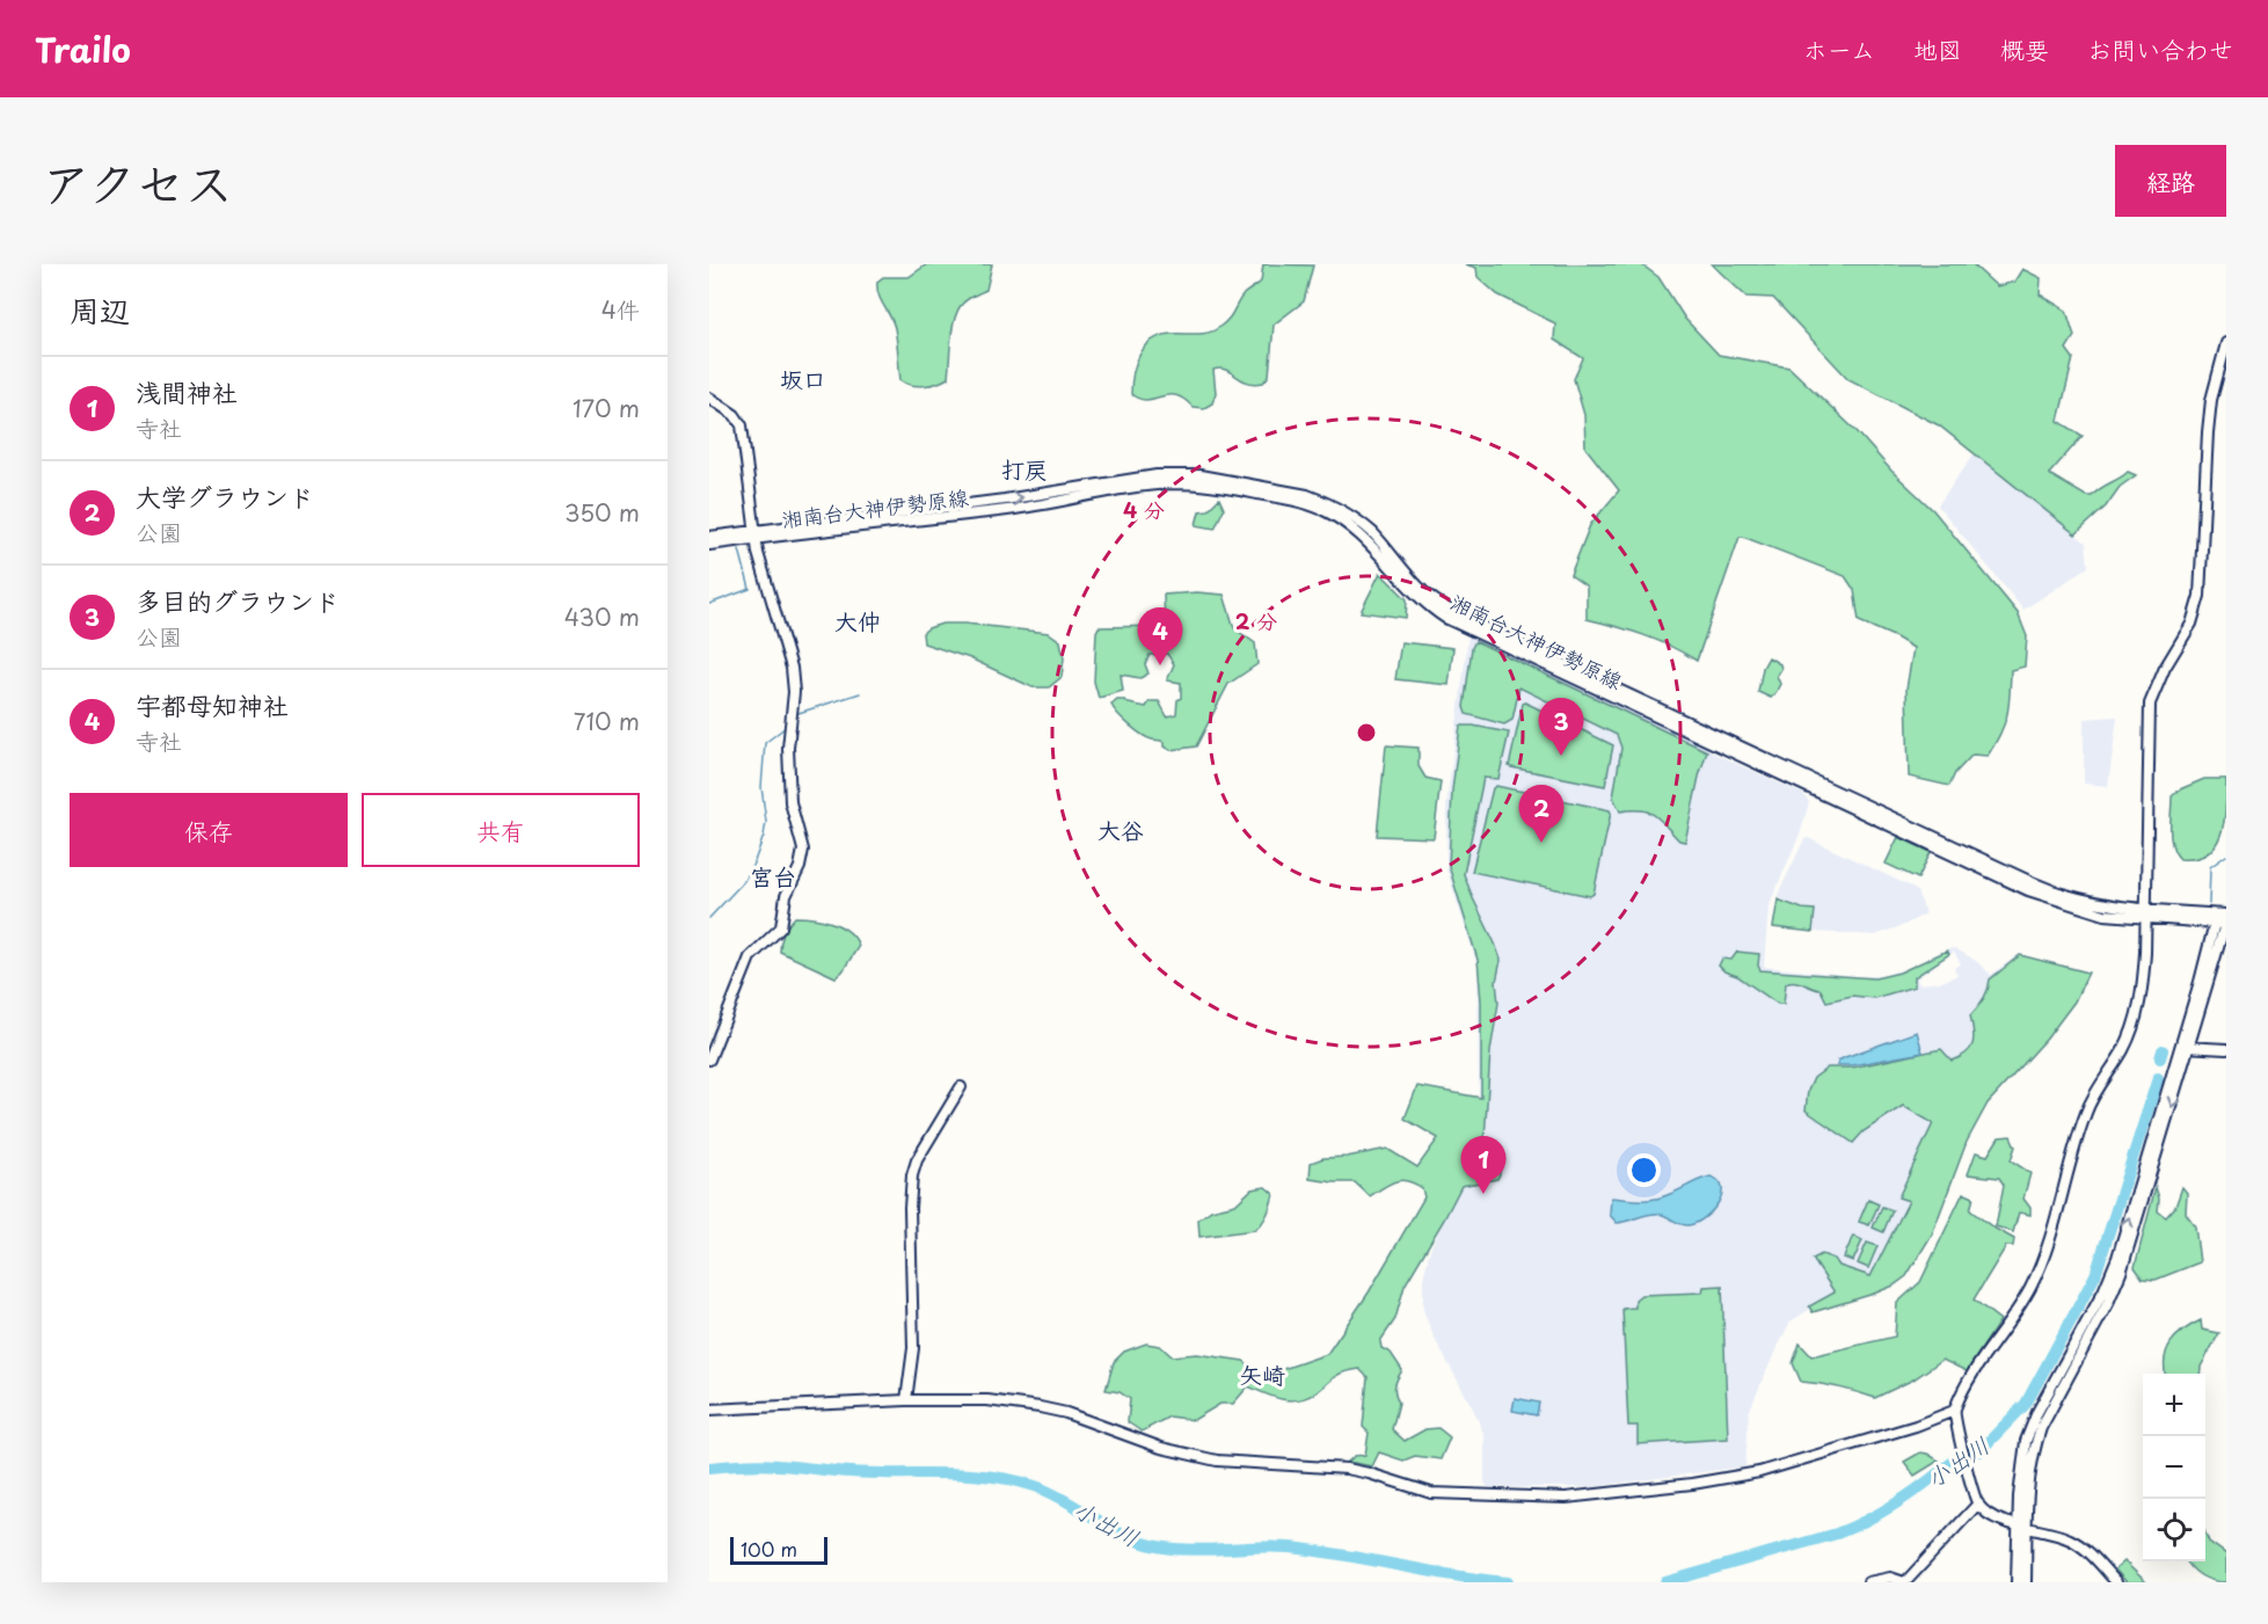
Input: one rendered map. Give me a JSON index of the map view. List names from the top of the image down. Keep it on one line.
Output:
{"streets":{"street":["湘南台大神伊勢原線"]},"districts":["坂口","打戻","大仲","大谷","宮台","矢崎"],"water":["小出川"],"scale_bar":"100 m","page":{"header":"Trailo","nav":["ホーム","地図","概要","お問い合わせ"],"title":"アクセス","buttons":["経路",["保存","共有"]],"heading":["周辺","4件"],"list":[{"mark":"1","name":"浅間神社","note":"寺社","value":"170 m"},{"mark":"2","name":"大学グラウンド","note":"公園","value":"350 m"},{"mark":"3","name":"多目的グラウンド","note":"公園","value":"430 m"},{"mark":"4","name":"宇都母知神社","note":"寺社","value":"710 m"}],"pins":["4","3","2","1"],"map_buttons":["+","−"],"scale":"100 m"},"rings":["4 分","2 分"]}
